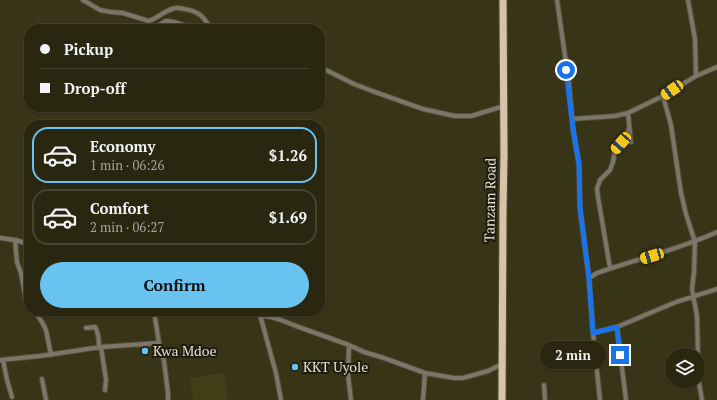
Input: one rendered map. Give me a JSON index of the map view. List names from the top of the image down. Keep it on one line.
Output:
{"streets":{"highway":["Tanzam Road"]},"places":["Kwa Mdoe","KKT Uyole"],"page":{"banner":["Pickup","Drop-off"],"list":[{"name":"Economy","note":"1 min · 06:26","value":"$1.26"},{"name":"Comfort","note":"2 min · 06:27","value":"$1.69"}],"buttons":"Confirm","bubble":"2 min"}}
